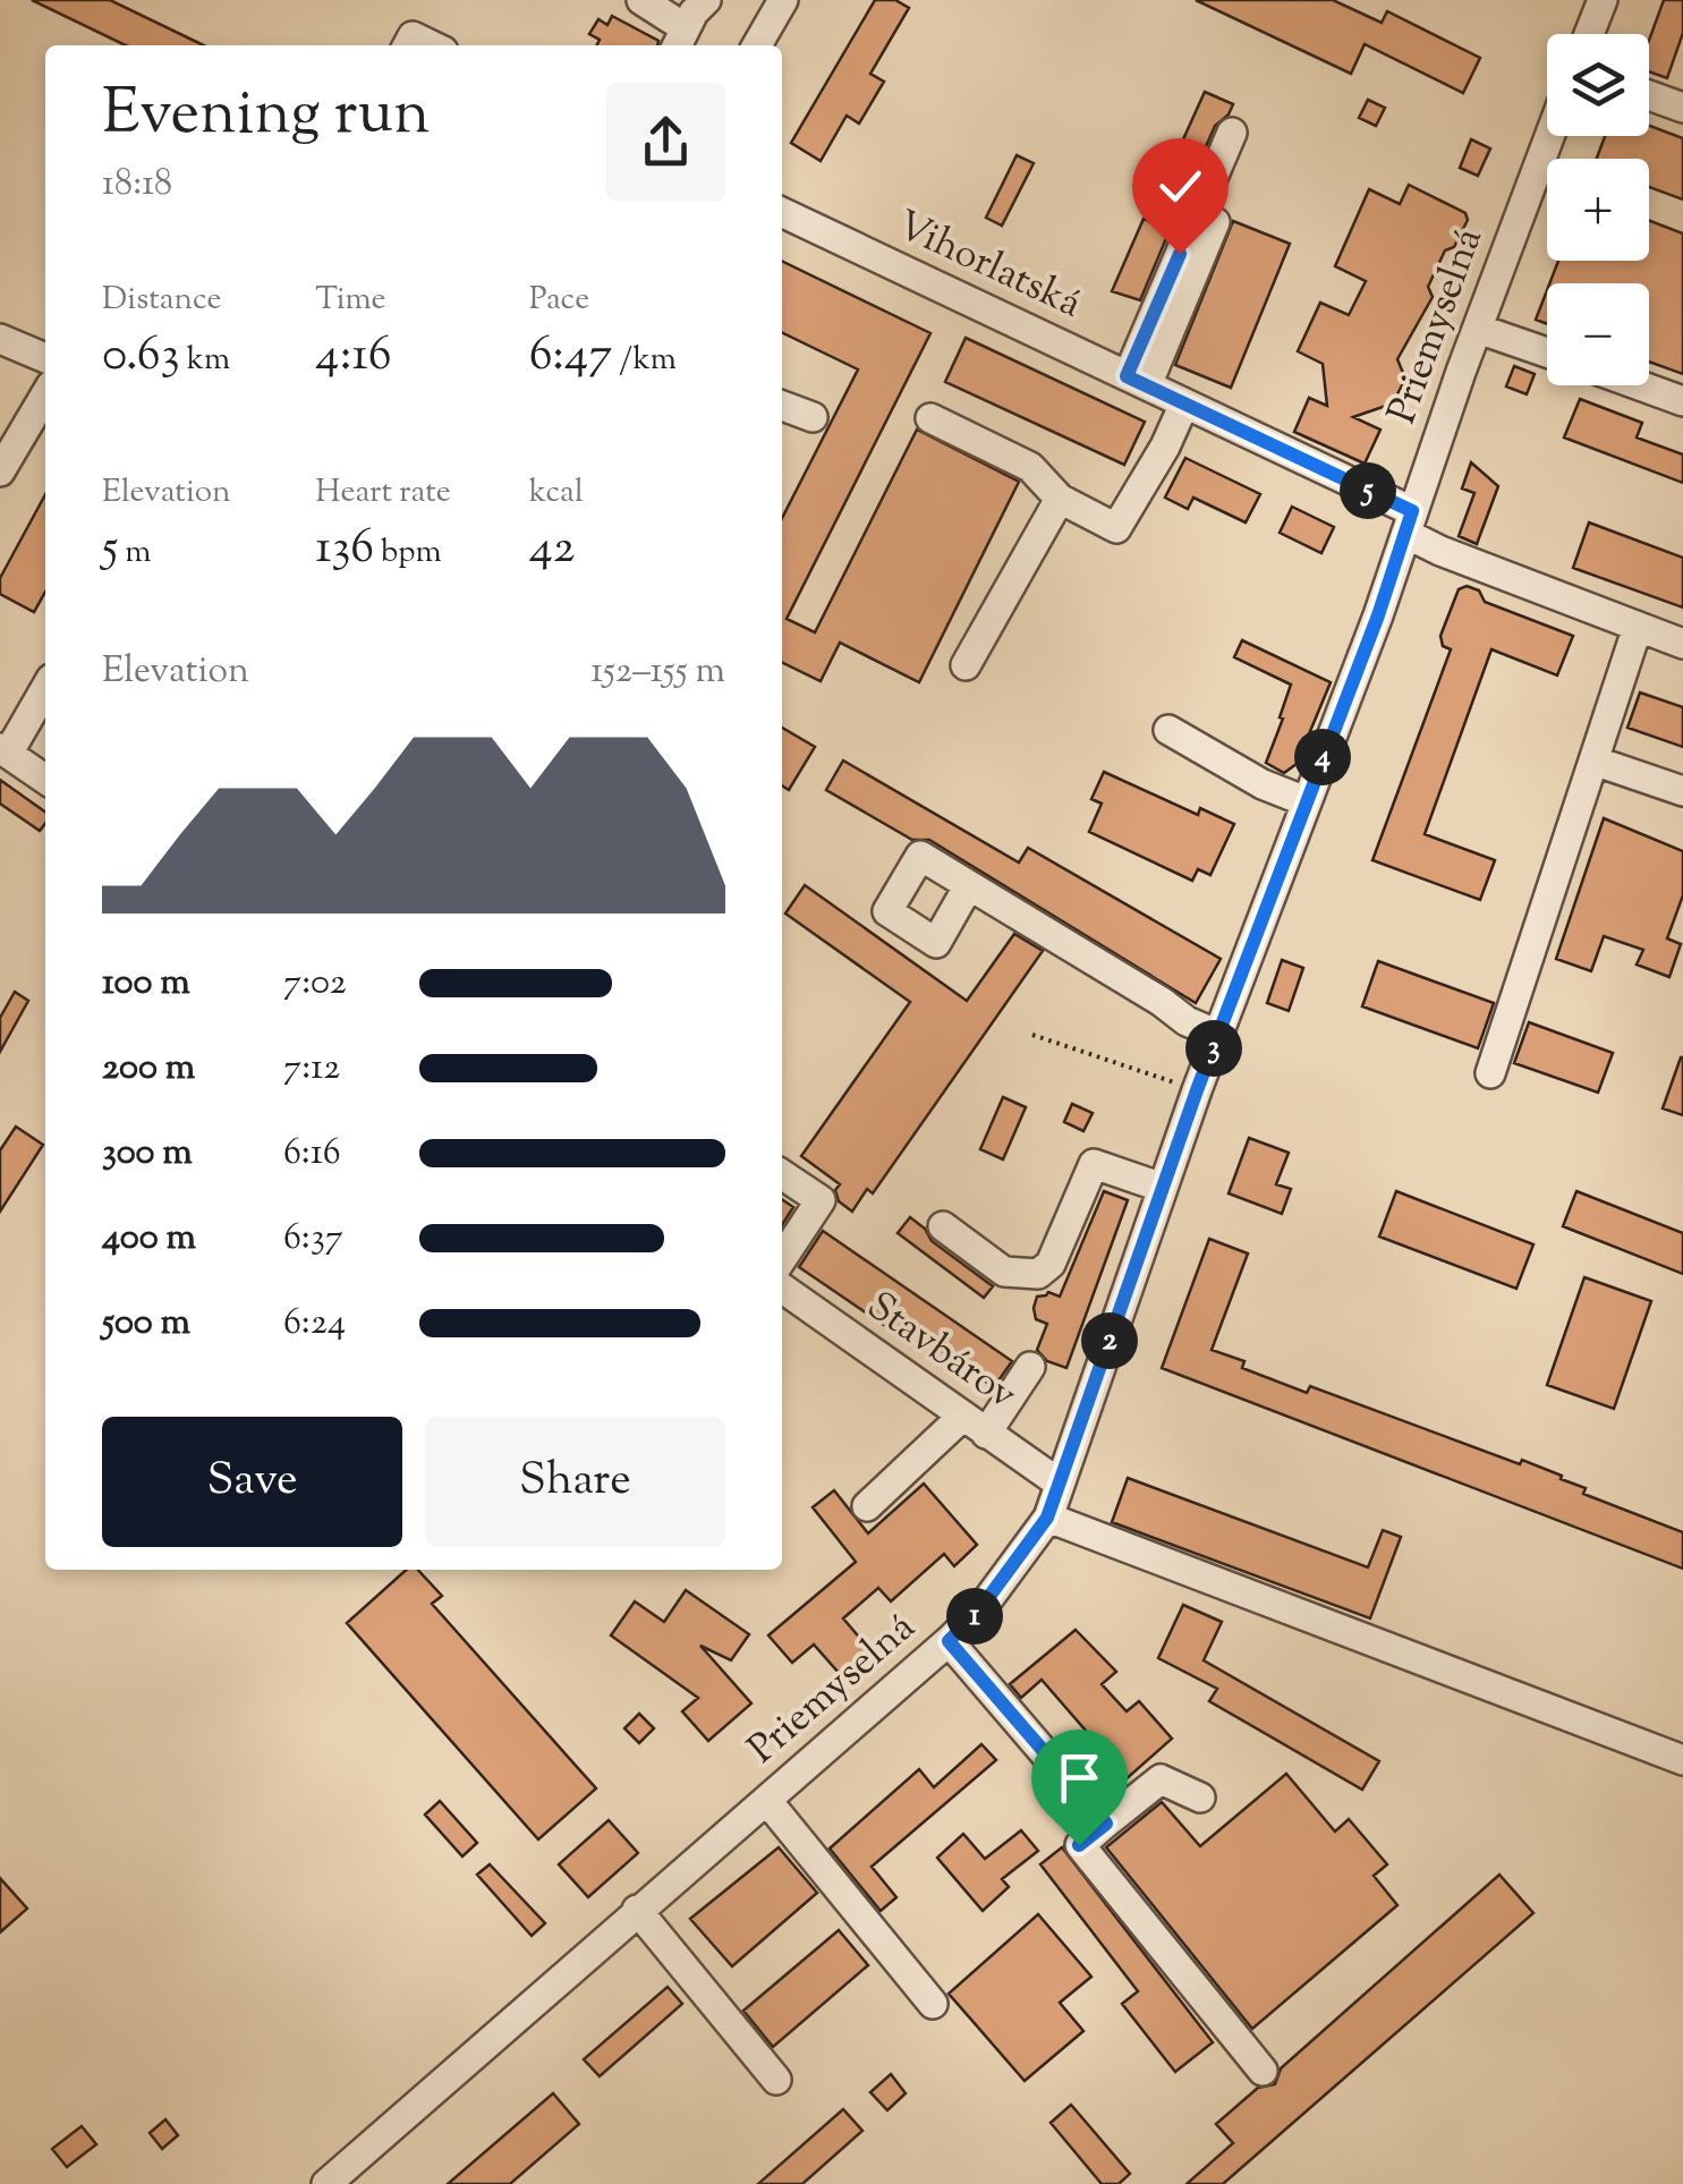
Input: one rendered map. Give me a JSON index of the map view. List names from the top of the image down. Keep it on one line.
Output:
{"streets":{"street":["Vihorlatská","Priemyselná","Stavbárov"]},"crossings":[["Vihorlatská","Priemyselná"],["Priemyselná","Stavbárov"]],"page":{"map_buttons":["+","−"],"heading":["Evening run","18:18"],"stats":[["Distance","0.63 km"],["Time","4:16"],["Pace","6:47 /km"],["Elevation","5 m"],["Heart rate","136 bpm"],["kcal","42"]],"pins":["5","4","3","2","1"],"chart":["Elevation","152–155 m"],"list":[{"name":"100 m","note":"7:02"},{"name":"200 m","note":"7:12"},{"name":"300 m","note":"6:16"},{"name":"400 m","note":"6:37"},{"name":"500 m","note":"6:24"}],"buttons":["Save","Share"]}}
